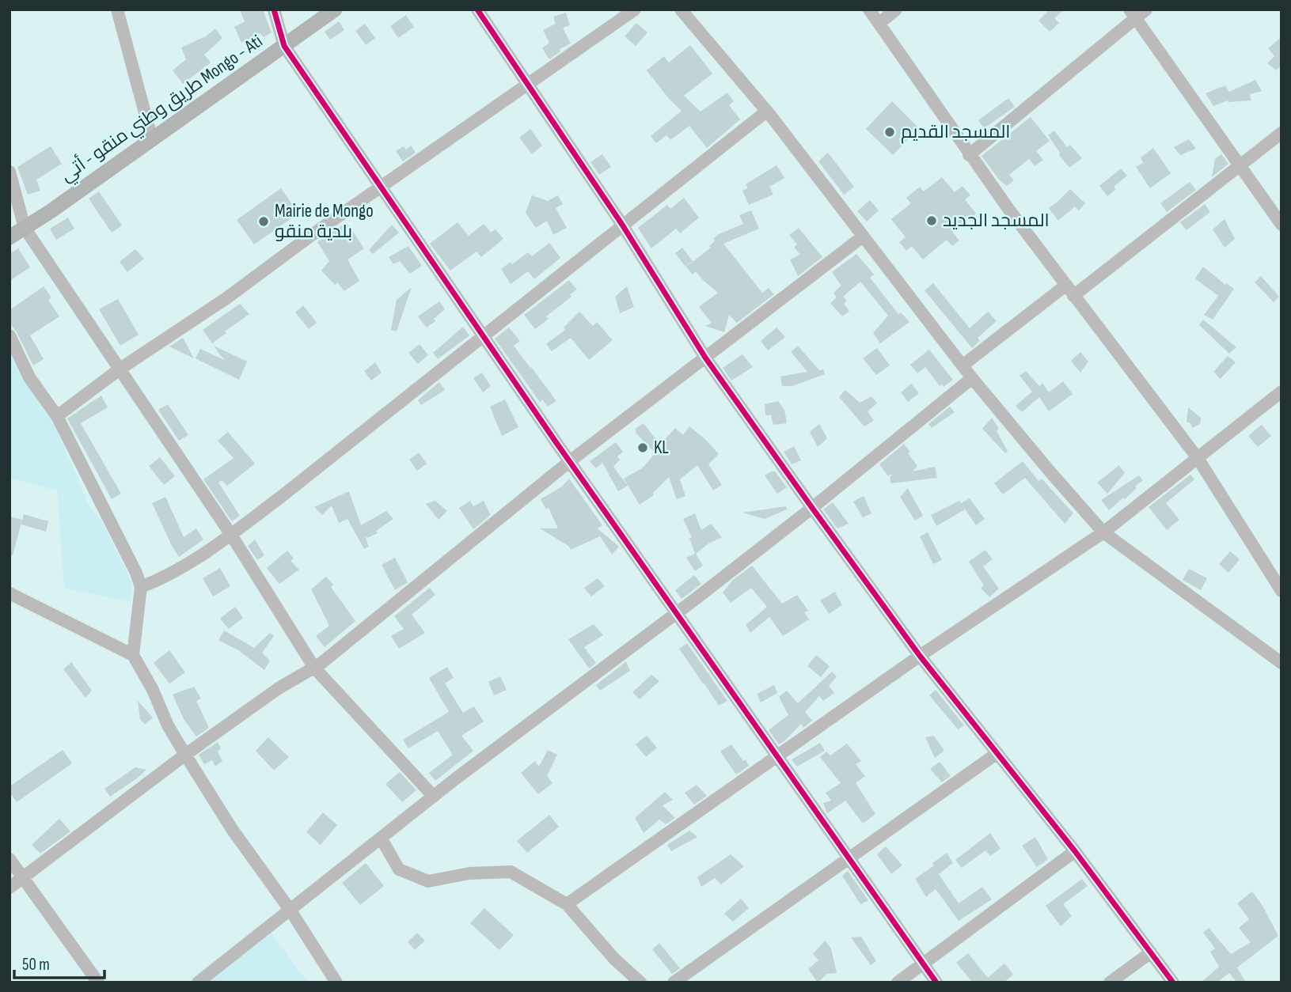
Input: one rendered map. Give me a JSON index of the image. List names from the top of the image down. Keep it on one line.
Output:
{"streets":{"main road":["طريق وطني منقو - أتي Mongo - Ati"]},"places":["المسجد القديم","المسجد الجديد","Mairie de Mongo بلدية منقو","KL"],"scale_bar":"50 m"}
